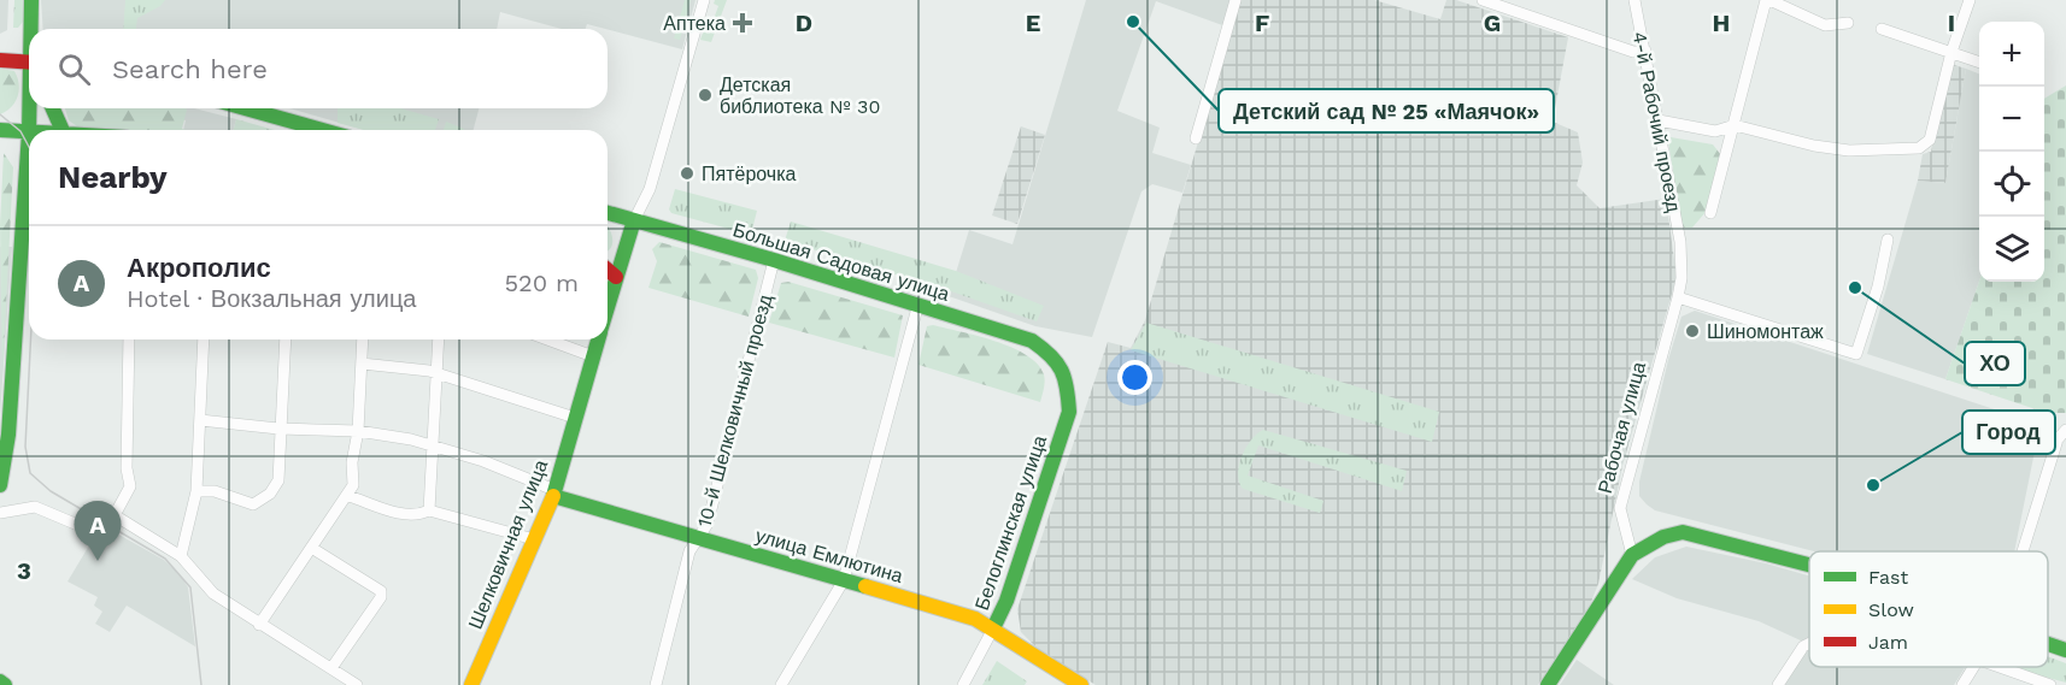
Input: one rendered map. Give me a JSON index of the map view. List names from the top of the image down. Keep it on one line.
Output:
{"streets":{"main road":["Большая Садовая улица","Белоглинская улица","Шелковичная улица","улица Емлютина"],"street":["4-й Рабочий проезд","10-й Шелковичный проезд","Рабочая улица"]},"crossings":[["4-й Рабочий проезд","Рабочая улица"],["Большая Садовая улица","10-й Шелковичный проезд"],["Большая Садовая улица","Белоглинская улица"],["Большая Садовая улица","Шелковичная улица"],["10-й Шелковичный проезд","улица Емлютина"],["Белоглинская улица","улица Емлютина"],["Шелковичная улица","улица Емлютина"]],"places":{"other":["Детский сад № 25 «Маячок»","Детская библиотека № 30","Пятёрочка","ХО","Шиномонтаж","Город"],"health":["Аптека"]},"legend":["Fast","Slow","Jam"],"page":{"map_buttons":["+","−"],"search":"Search here","heading":"Nearby","list":[{"mark":"A","name":"Акрополис","note":"Hotel · Вокзальная улица","value":"520 m"}],"pins":"A"},"grid":{"columns":["D","E","F","G","H","I"],"rows":["3"]}}
